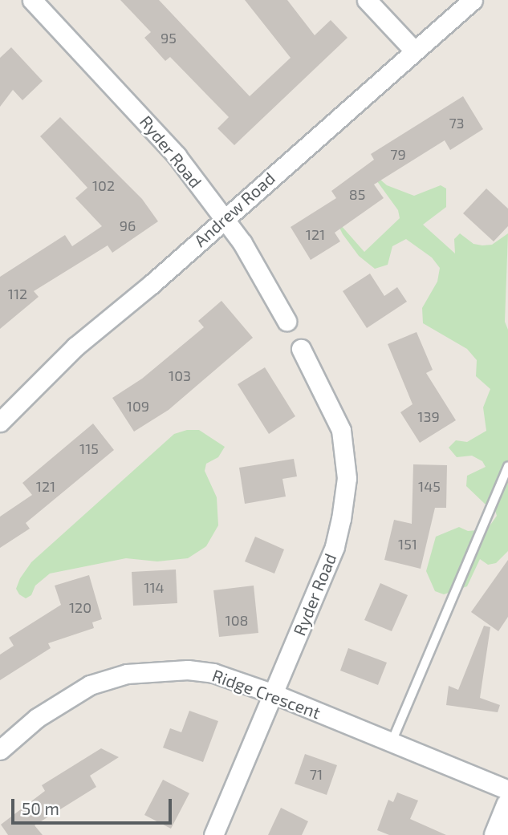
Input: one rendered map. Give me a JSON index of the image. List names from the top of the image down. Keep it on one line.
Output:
{"streets":{"street":["Ryder Road","Andrew Road","Ridge Crescent"]},"crossings":[["Ryder Road","Andrew Road"],["Ryder Road","Ridge Crescent"]],"house_numbers":["95","73","79","102","85","96","121","112","103","109","139","115","121","145","151","114","120","108","71"],"scale_bar":"50 m"}
